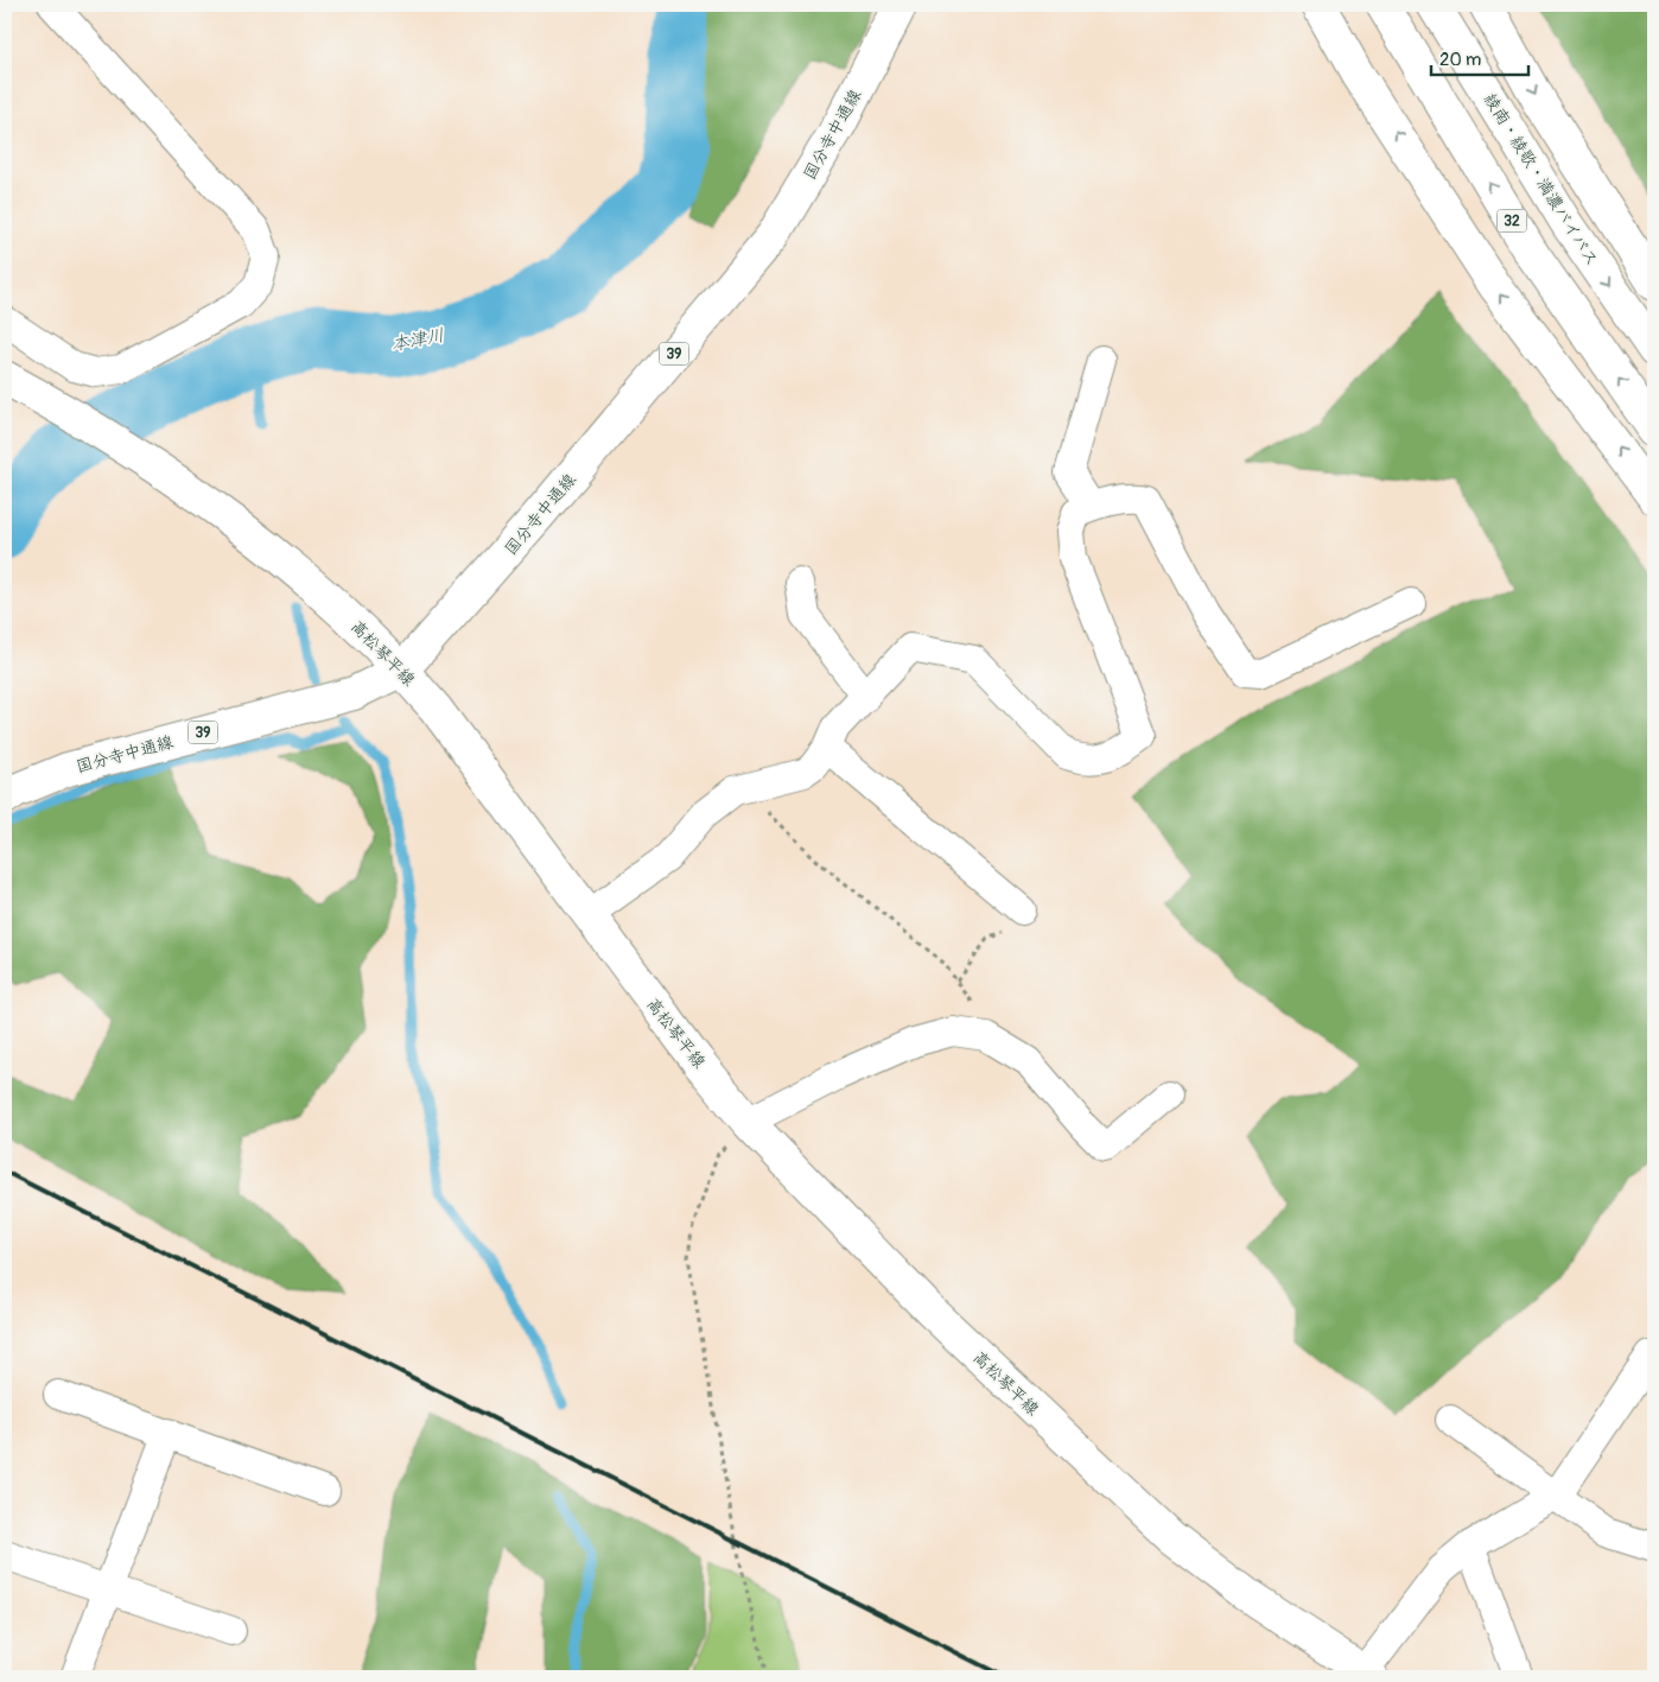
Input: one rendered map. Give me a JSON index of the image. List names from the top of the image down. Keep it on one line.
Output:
{"streets":{"main road":["国分寺中通線","綾南・綾歌・満濃バイパス","32","39","高松琴平線"]},"crossings":[["国分寺中通線","高松琴平線"]],"water":["本津川"],"scale_bar":"20 m"}
